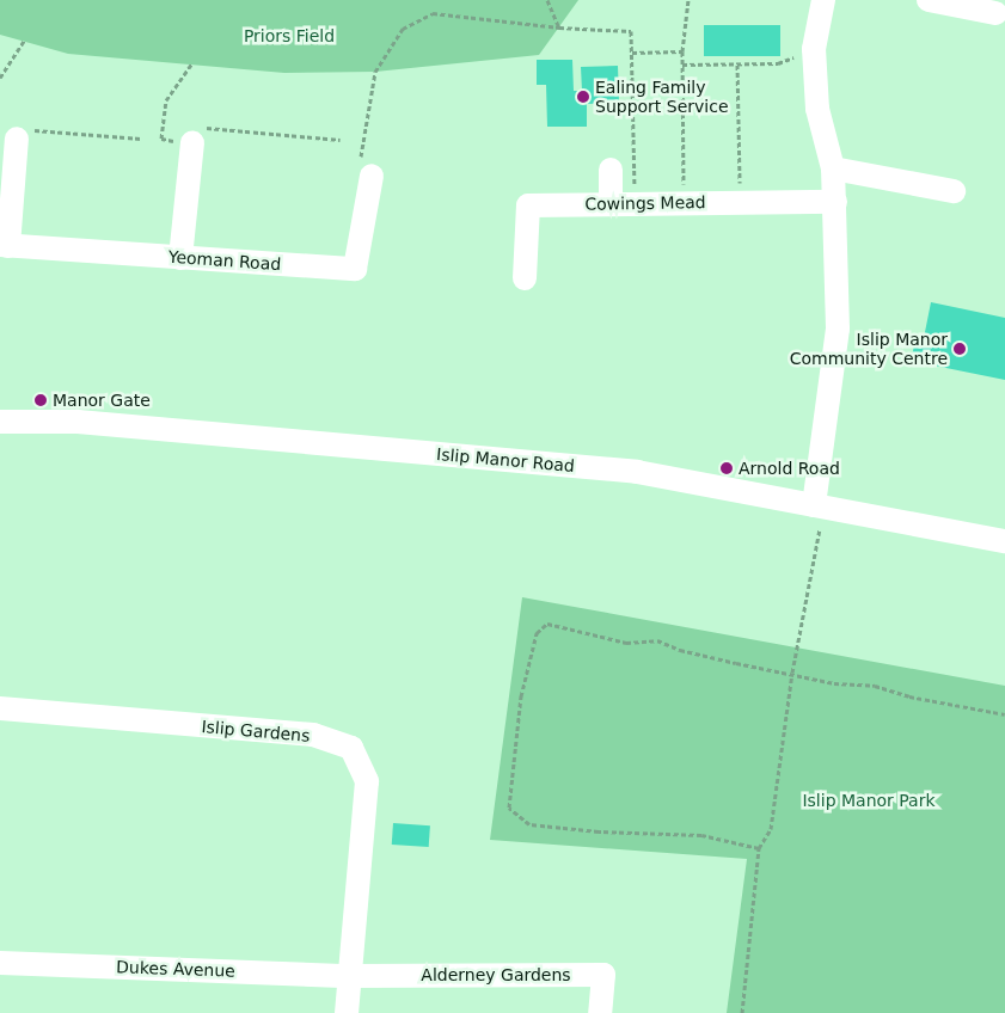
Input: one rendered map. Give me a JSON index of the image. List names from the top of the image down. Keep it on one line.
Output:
{"streets":{"street":["Cowings Mead","Yeoman Road","Islip Manor Road","Islip Gardens","Dukes Avenue","Alderney Gardens"]},"crossings":[["Islip Gardens","Dukes Avenue"],["Islip Gardens","Alderney Gardens"],["Dukes Avenue","Alderney Gardens"]],"parks":["Priors Field","Islip Manor Park"],"places":["Ealing Family Support Service","Islip Manor Community Centre","Manor Gate","Arnold Road"]}
